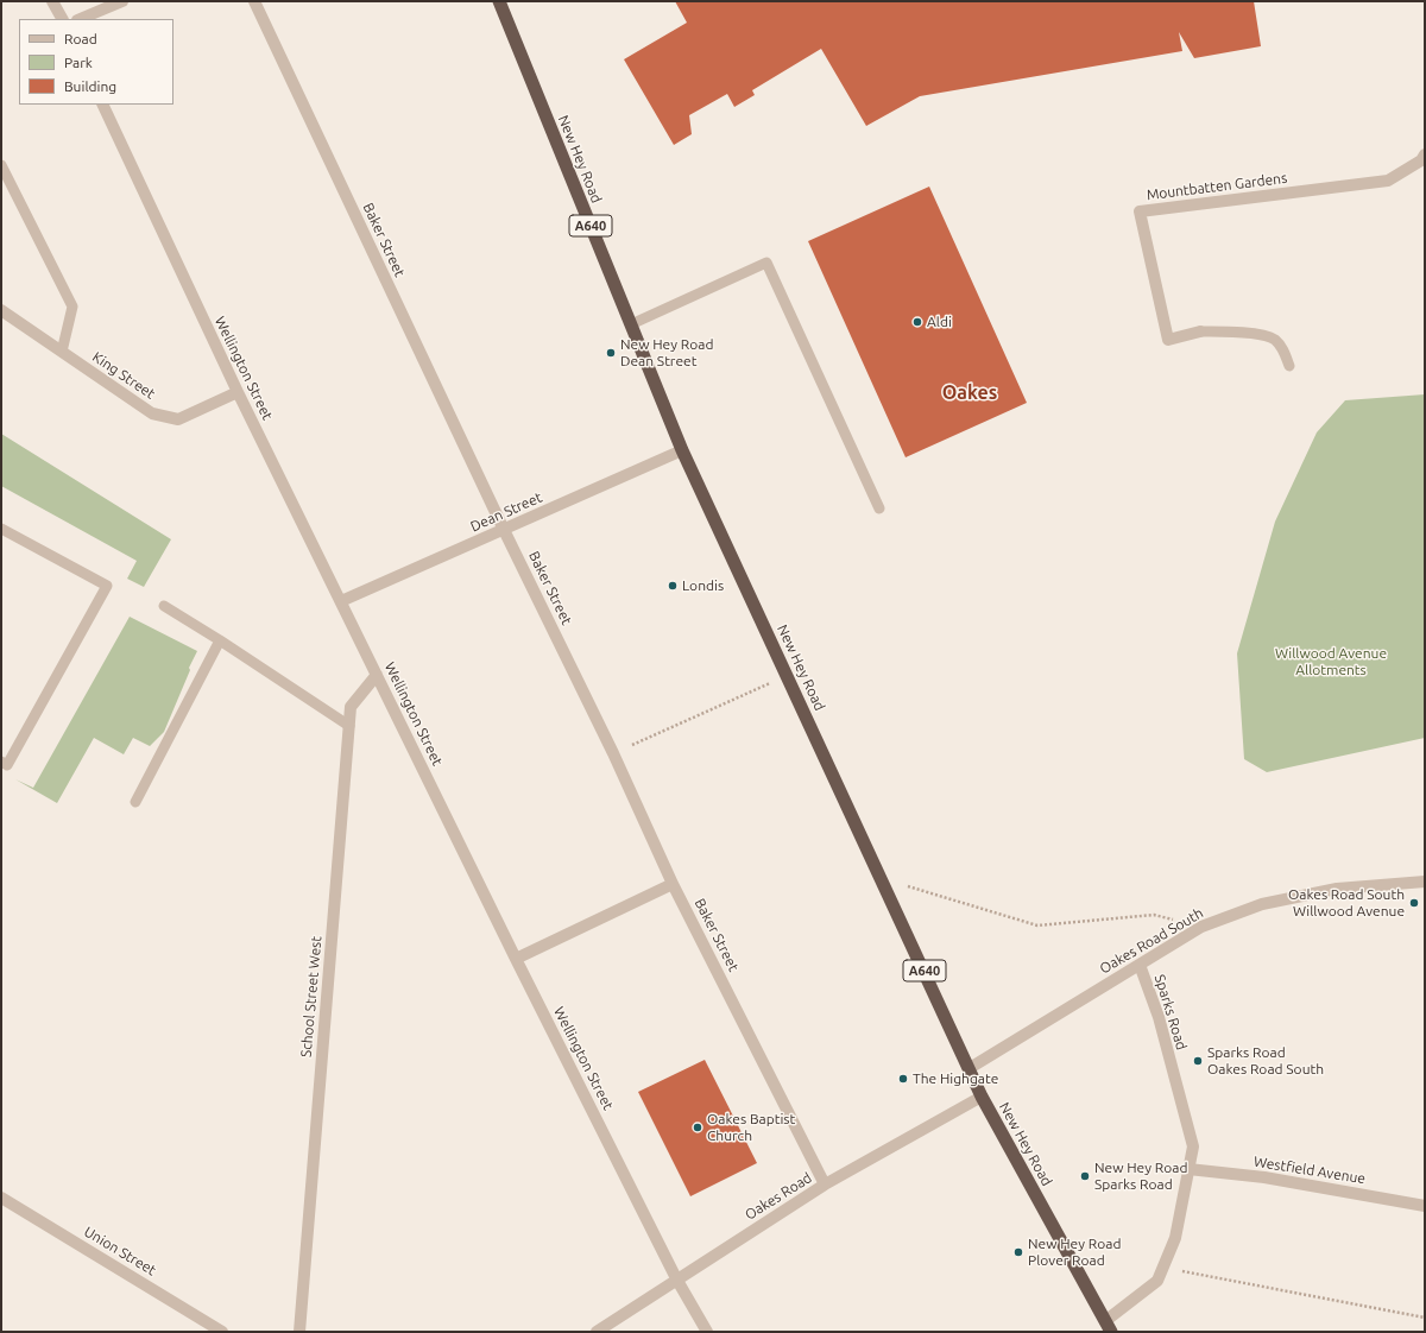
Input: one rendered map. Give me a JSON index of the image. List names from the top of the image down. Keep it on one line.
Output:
{"streets":{"highway":["New Hey Road","A640"],"street":["Mountbatten Gardens","Baker Street","Wellington Street","King Street","Dean Street","Oakes Road South","School Street West","Sparks Road","Westfield Avenue","Oakes Road","Union Street"]},"crossings":[["New Hey Road","Dean Street"],["New Hey Road","Oakes Road South"],["New Hey Road","Sparks Road"],["New Hey Road","Oakes Road"],["Baker Street","Dean Street"],["Baker Street","Oakes Road"],["Wellington Street","King Street"],["Wellington Street","Dean Street"],["Wellington Street","School Street West"],["Wellington Street","Oakes Road"],["Oakes Road South","Sparks Road"],["Sparks Road","Westfield Avenue"]],"districts":["Oakes"],"parks":["Willwood Avenue Allotments"],"places":["Aldi","New Hey Road Dean Street","Londis","Oakes Road South Willwood Avenue","Sparks Road Oakes Road South","The Highgate","Oakes Baptist Church","New Hey Road Sparks Road","New Hey Road Plover Road"],"legend":["Road","Park","Building"]}
